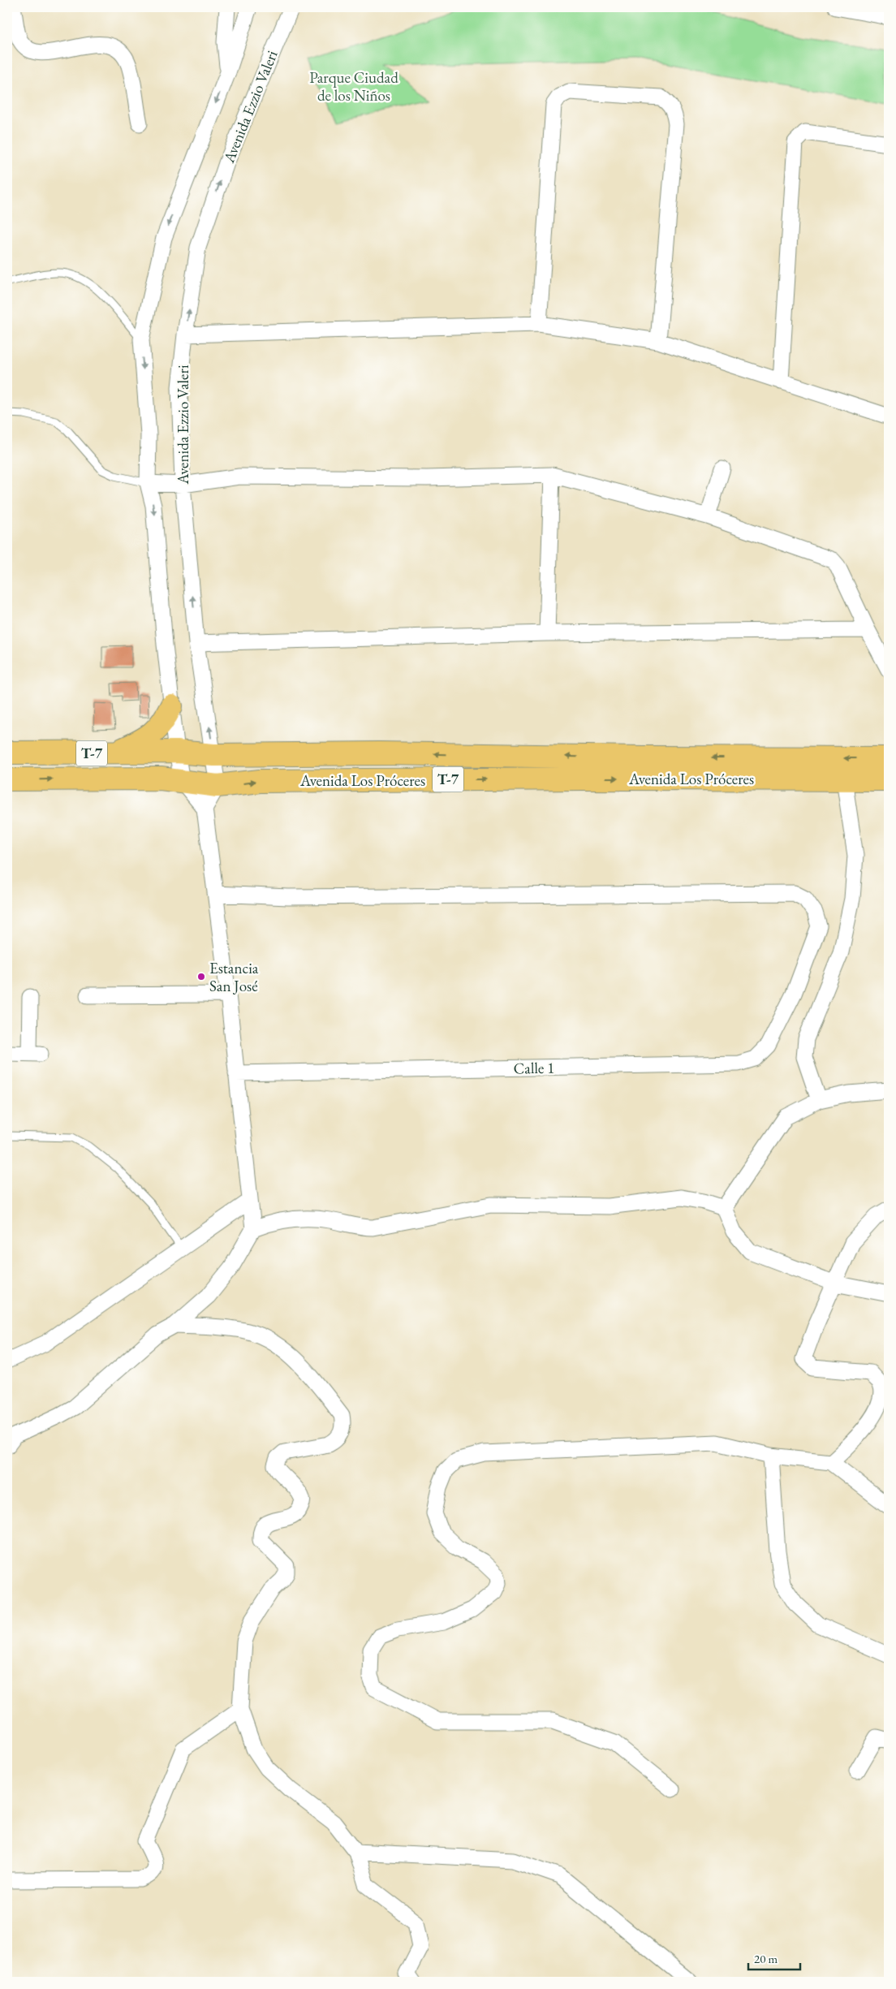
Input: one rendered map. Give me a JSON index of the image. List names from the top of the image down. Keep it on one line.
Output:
{"streets":{"highway":["T-7","Avenida Los Próceres"],"street":["Avenida Ezzio Valeri","Calle 1"]},"crossings":[["Avenida Ezzio Valeri","Avenida Los Próceres"]],"parks":["Parque Ciudad de los Niños"],"places":["Estancia San José"],"scale_bar":"20 m"}
